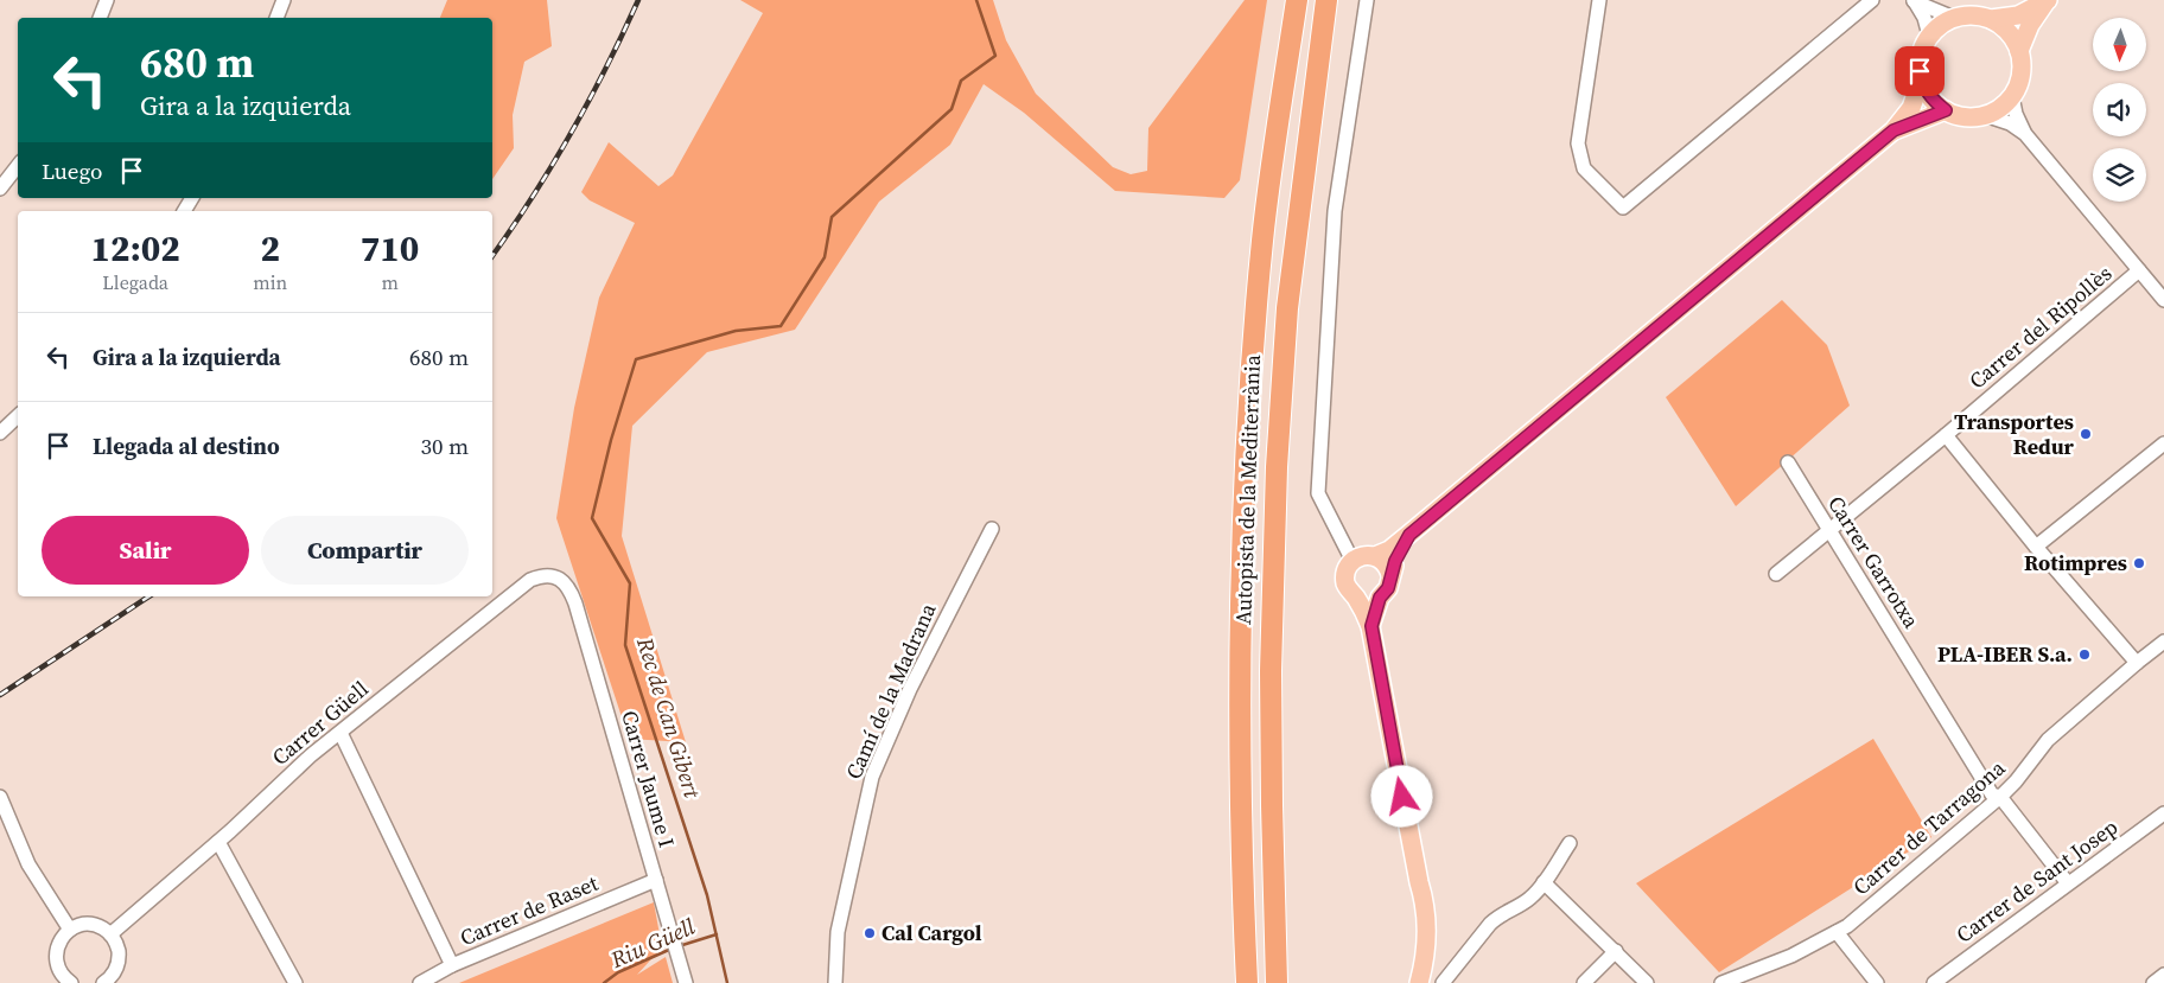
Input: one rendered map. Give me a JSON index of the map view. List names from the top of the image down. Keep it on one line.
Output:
{"streets":{"highway":["Autopista de la Mediterrània"],"street":["Carrer del Ripollès","Carrer Garrotxa","Camí de la Madrana","Carrer Güell","Carrer Jaume I","Carrer de Tarragona","Carrer de Sant Josep","Carrer de Raset"]},"crossings":[["Carrer del Ripollès","Carrer Garrotxa"],["Carrer Garrotxa","Carrer de Tarragona"],["Carrer Garrotxa","Carrer de Sant Josep"],["Carrer Güell","Carrer Jaume I"],["Carrer Jaume I","Carrer de Raset"]],"water":["Rec de Can Gibert","Riu Güell"],"places":["Transportes Redur","Rotimpres","PLA-IBER S.a.","Cal Cargol"],"north":"bottom","page":{"turn":["680 m","Gira a la izquierda"],"then":"Luego","eta":["12:02","Llegada","2","min","710","m"],"list":[{"name":"Gira a la izquierda","value":"680 m"},{"name":"Llegada al destino","value":"30 m"}],"buttons":["Salir","Compartir"]}}
